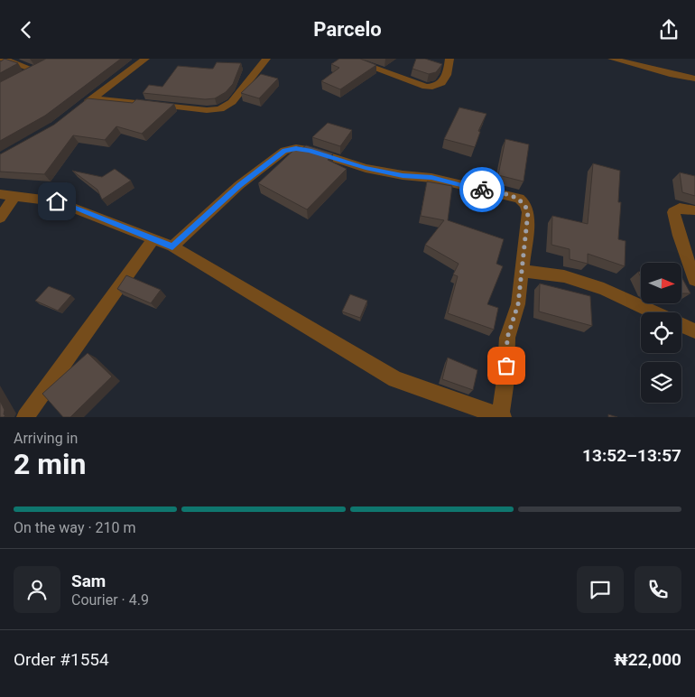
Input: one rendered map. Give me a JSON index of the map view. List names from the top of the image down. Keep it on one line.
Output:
{"north":"right","page":{"header":"Parcelo","heading":["2 min","Arriving in","13:52–13:57"],"panel":["Sam","Courier · 4.9","Order #1554","₦22,000"],"bar":"On the way · 210 m"}}
